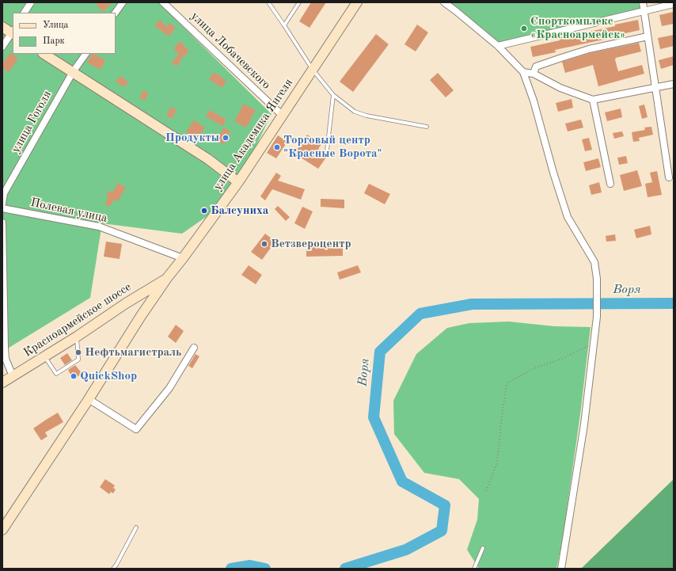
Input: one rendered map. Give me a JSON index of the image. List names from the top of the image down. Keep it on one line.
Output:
{"streets":{"street":["улица Лобачевского","улица Гоголя","улица Академика Янгеля","Полевая улица","Красноармейское шоссе"]},"crossings":[["улица Лобачевского","улица Академика Янгеля"],["улица Академика Янгеля","Полевая улица"],["улица Академика Янгеля","Красноармейское шоссе"]],"water":["Воря"],"places":["Спорткомплекс «Красноармейск»","Продукты","Торговый центр \"Красные Ворота\"","Балсуниха","Ветзвероцентр","Нефтьмагистраль","QuickShop"],"legend":["Улица","Парк"]}
